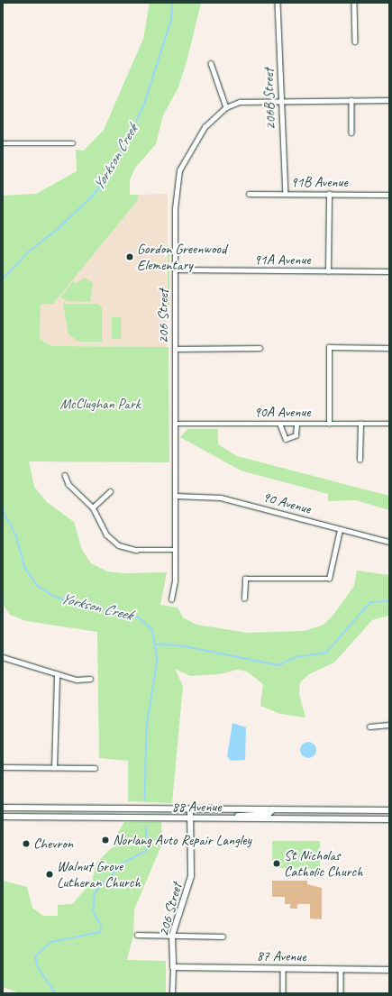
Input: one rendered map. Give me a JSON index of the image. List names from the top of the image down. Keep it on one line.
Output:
{"streets":{"main road":["206 Street","88 Avenue","87 Avenue"],"street":["206B Street","91B Avenue","91A Avenue","90A Avenue","90 Avenue"]},"crossings":[["206B Street","91B Avenue"],["91A Avenue","206 Street"],["206 Street","90A Avenue"],["206 Street","90 Avenue"],["206 Street","88 Avenue"],["206 Street","87 Avenue"]],"water":["Yorkson Creek"],"parks":["McClughan Park"],"places":["Gordon Greenwood Elementary","Norlang Auto Repair Langley","Chevron","St Nicholas Catholic Church","Walnut Grove Lutheran Church"]}
